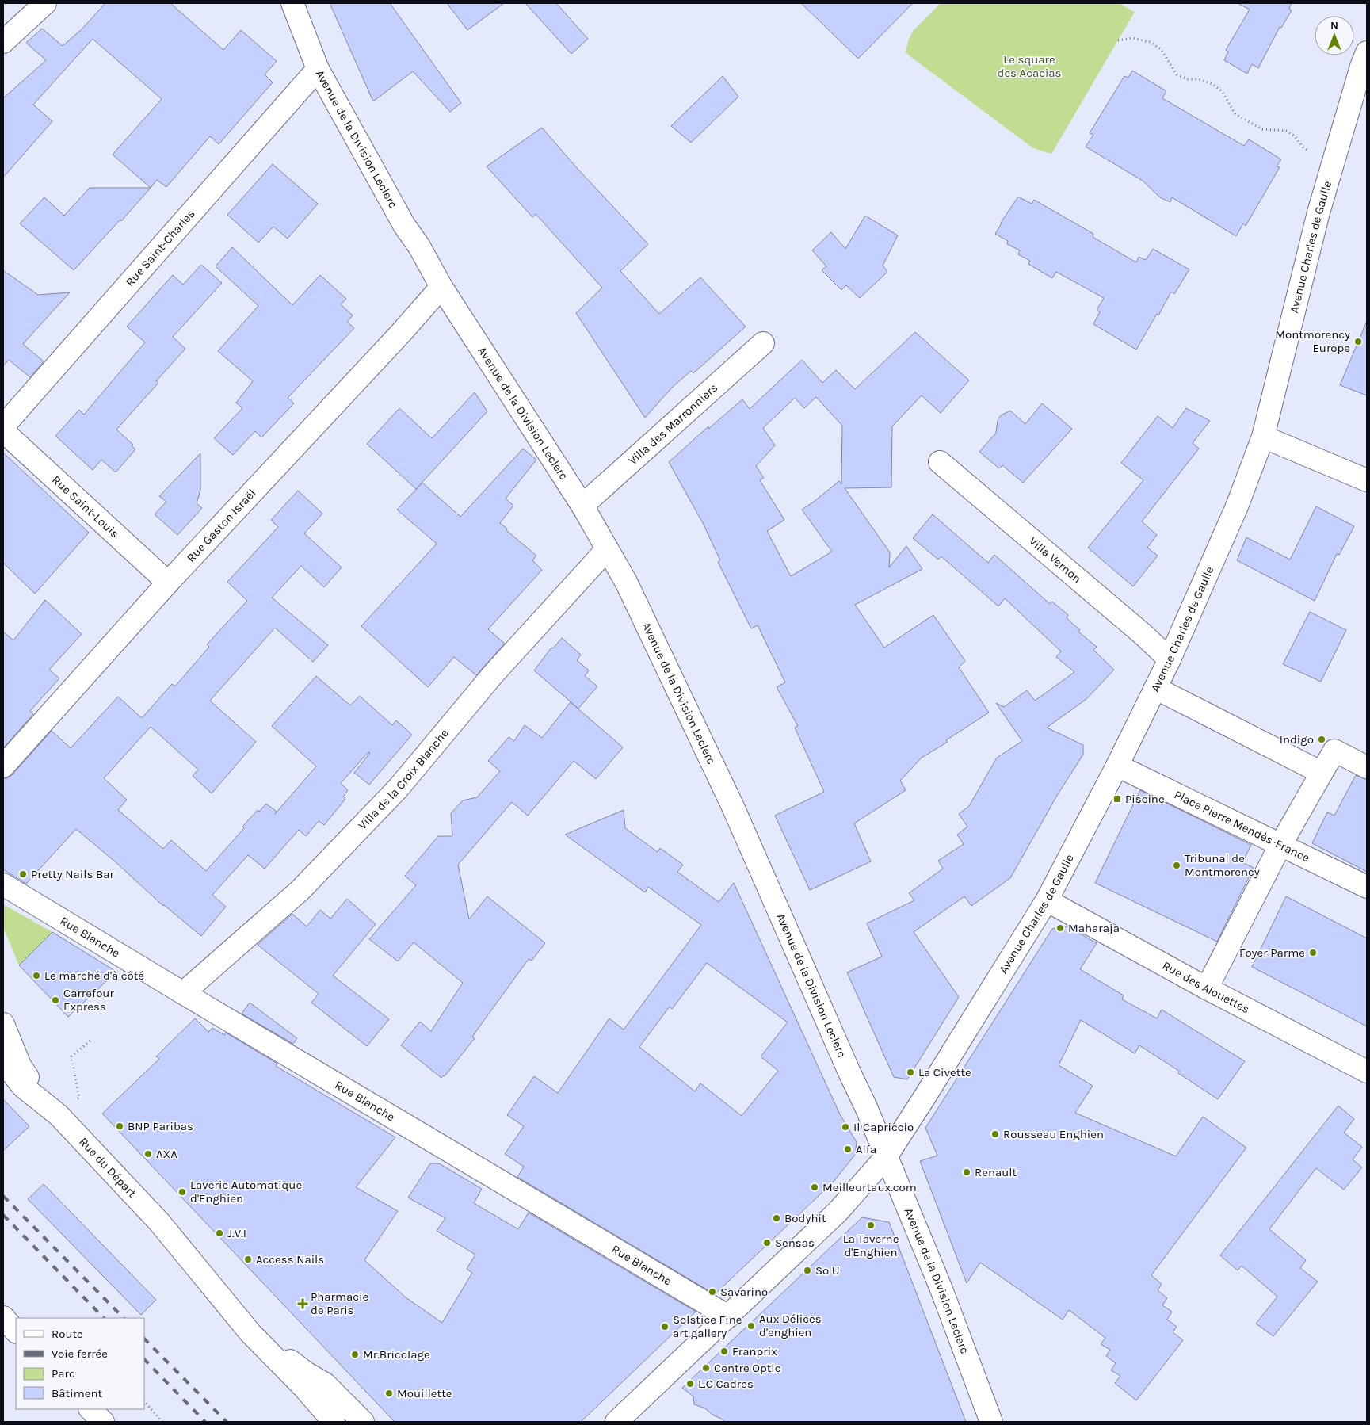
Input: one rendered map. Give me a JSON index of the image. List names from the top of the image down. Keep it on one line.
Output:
{"streets":{"street":["Avenue de la Division Leclerc","Avenue Charles de Gaulle","Rue Saint-Charles","Villa des Marronniers","Rue Saint-Louis","Rue Gaston Israël","Villa Vernon","Villa de la Croix Blanche","Place Pierre Mendès-France","Rue Blanche","Rue des Alouettes","Rue du Départ"]},"crossings":[["Avenue de la Division Leclerc","Avenue Charles de Gaulle"],["Avenue de la Division Leclerc","Rue Saint-Charles"],["Avenue de la Division Leclerc","Villa des Marronniers"],["Avenue de la Division Leclerc","Rue Gaston Israël"],["Avenue de la Division Leclerc","Villa de la Croix Blanche"],["Avenue Charles de Gaulle","Villa Vernon"],["Avenue Charles de Gaulle","Place Pierre Mendès-France"],["Avenue Charles de Gaulle","Rue Blanche"],["Avenue Charles de Gaulle","Rue des Alouettes"],["Rue Saint-Louis","Rue Gaston Israël"],["Villa de la Croix Blanche","Rue Blanche"]],"parks":["Le square des Acacias"],"places":{"other":["Montmorency Europe","Indigo","Tribunal de Montmorency","Pretty Nails Bar","Maharaja","Foyer Parme","Le marché d'à côté","Carrefour Express","La Civette","BNP Paribas","Il Capriccio","Rousseau Enghien","Alfa","AXA","Renault","Meilleurtaux.com","Laverie Automatique d'Enghien","Bodyhit","La Taverne d'Enghien","J.V.I","Sensas","Access Nails","So U","Savarino","Aux Délices d'enghien","Solstice Fine art gallery","Franprix","Mr.Bricolage","Centre Optic","L.C Cadres","Mouillette"],"transit":["Piscine"],"health":["Pharmacie de Paris"]},"legend":["Route","Voie ferrée","Parc","Bâtiment"],"north":"top"}
